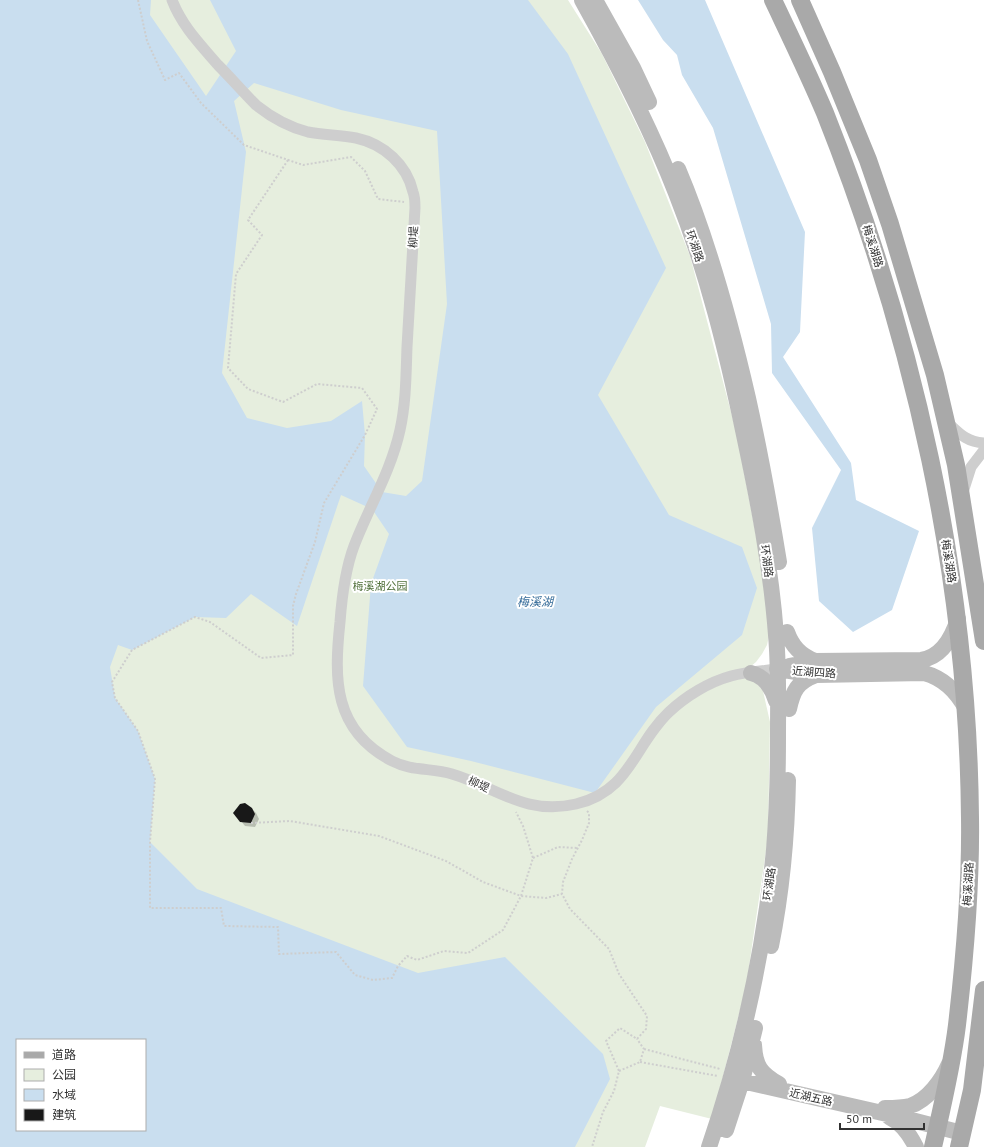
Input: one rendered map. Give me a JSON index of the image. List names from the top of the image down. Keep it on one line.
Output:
{"streets":{"main road":["环湖路","梅溪湖路","近湖四路","近湖五路"],"street":["柳堤"]},"crossings":[["柳堤","环湖路"],["柳堤","近湖四路"],["环湖路","近湖四路"],["环湖路","近湖五路"],["梅溪湖路","近湖四路"],["梅溪湖路","近湖五路"]],"water":["梅溪湖"],"parks":["梅溪湖公园"],"legend":["道路","公园","水域","建筑"],"scale_bar":"50 m"}
